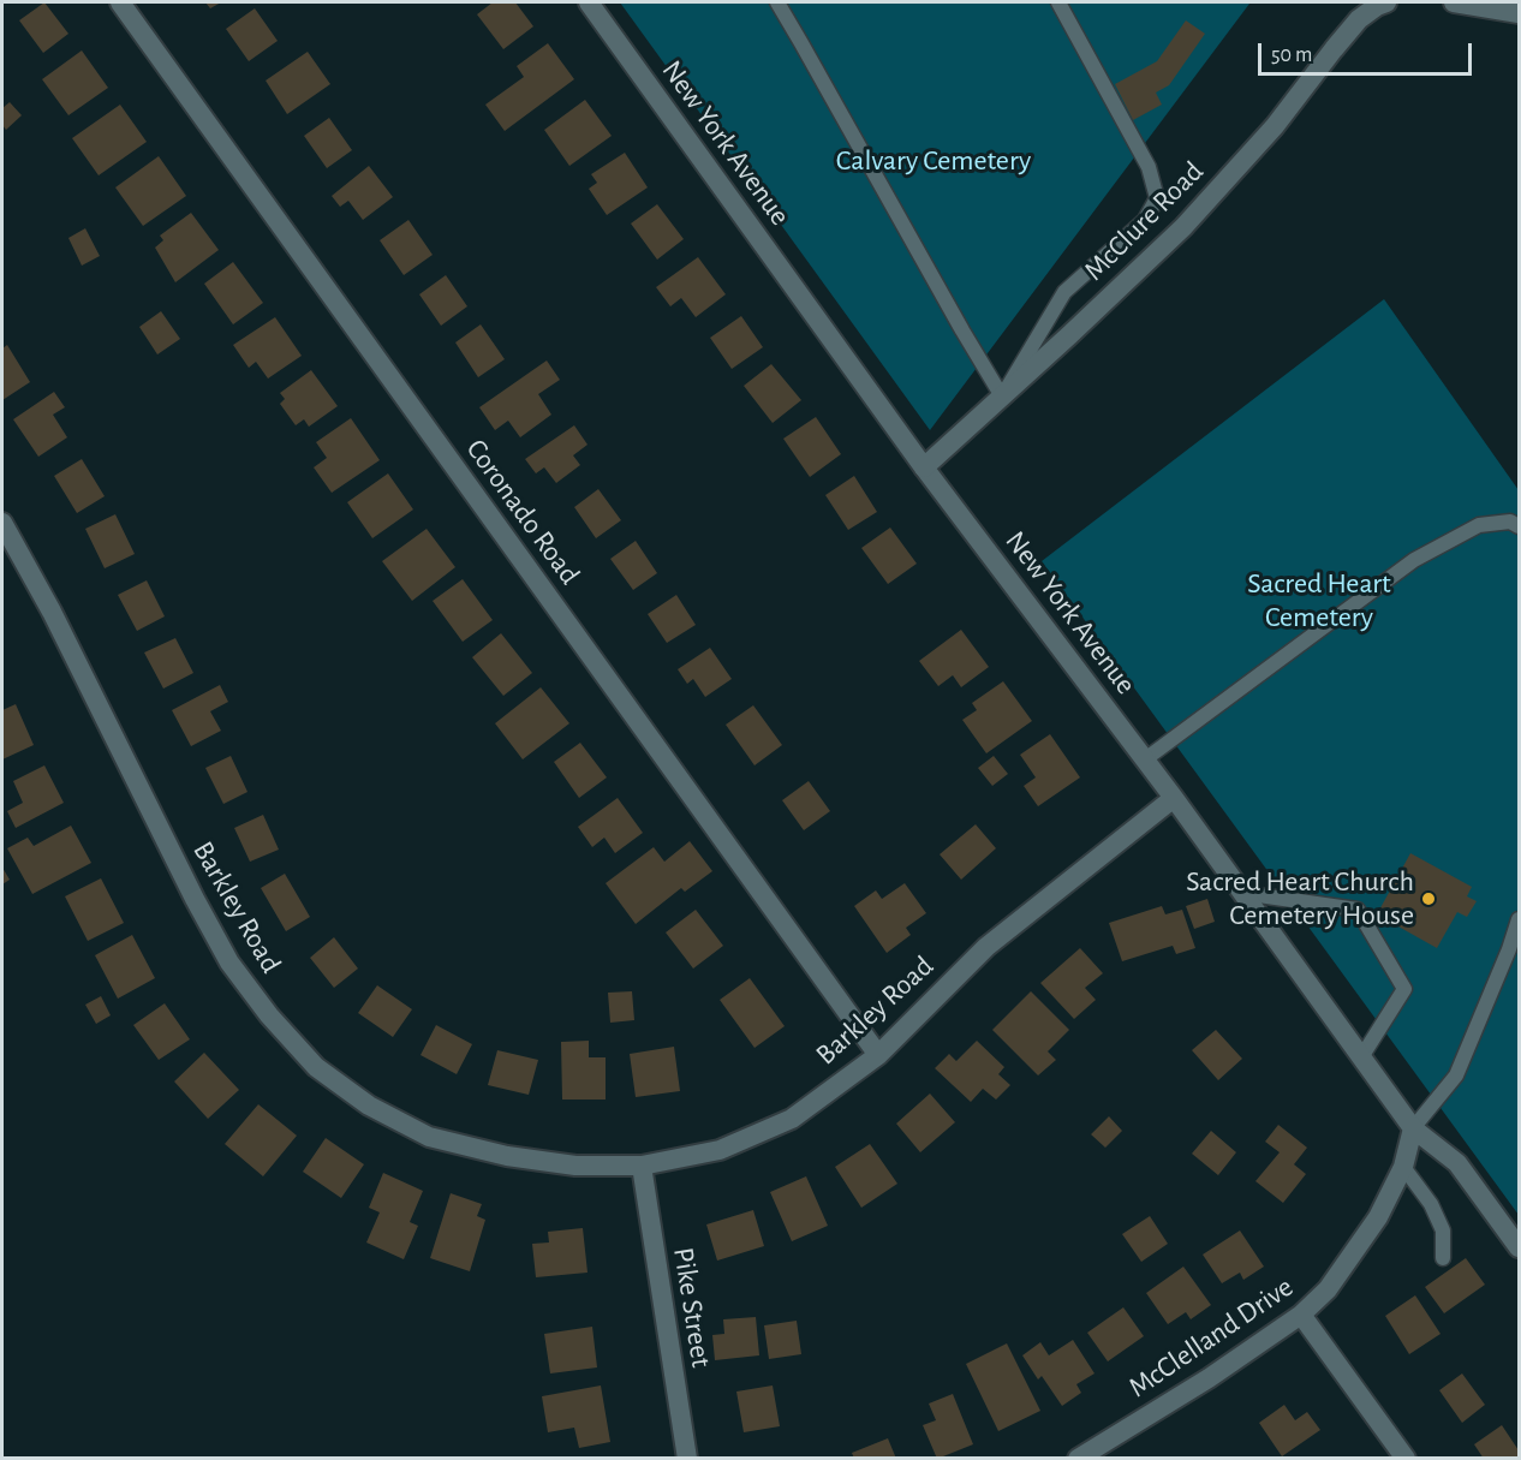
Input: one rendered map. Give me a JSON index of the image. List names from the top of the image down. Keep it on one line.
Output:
{"streets":{"street":["New York Avenue","McClure Road","Coronado Road","Barkley Road","Pike Street","McClelland Drive"]},"crossings":[["New York Avenue","McClure Road"],["New York Avenue","Barkley Road"],["New York Avenue","McClelland Drive"],["Coronado Road","Barkley Road"],["Barkley Road","Pike Street"]],"parks":["Calvary Cemetery","Sacred Heart Cemetery"],"places":["Sacred Heart Church Cemetery House"],"scale_bar":"50 m"}
